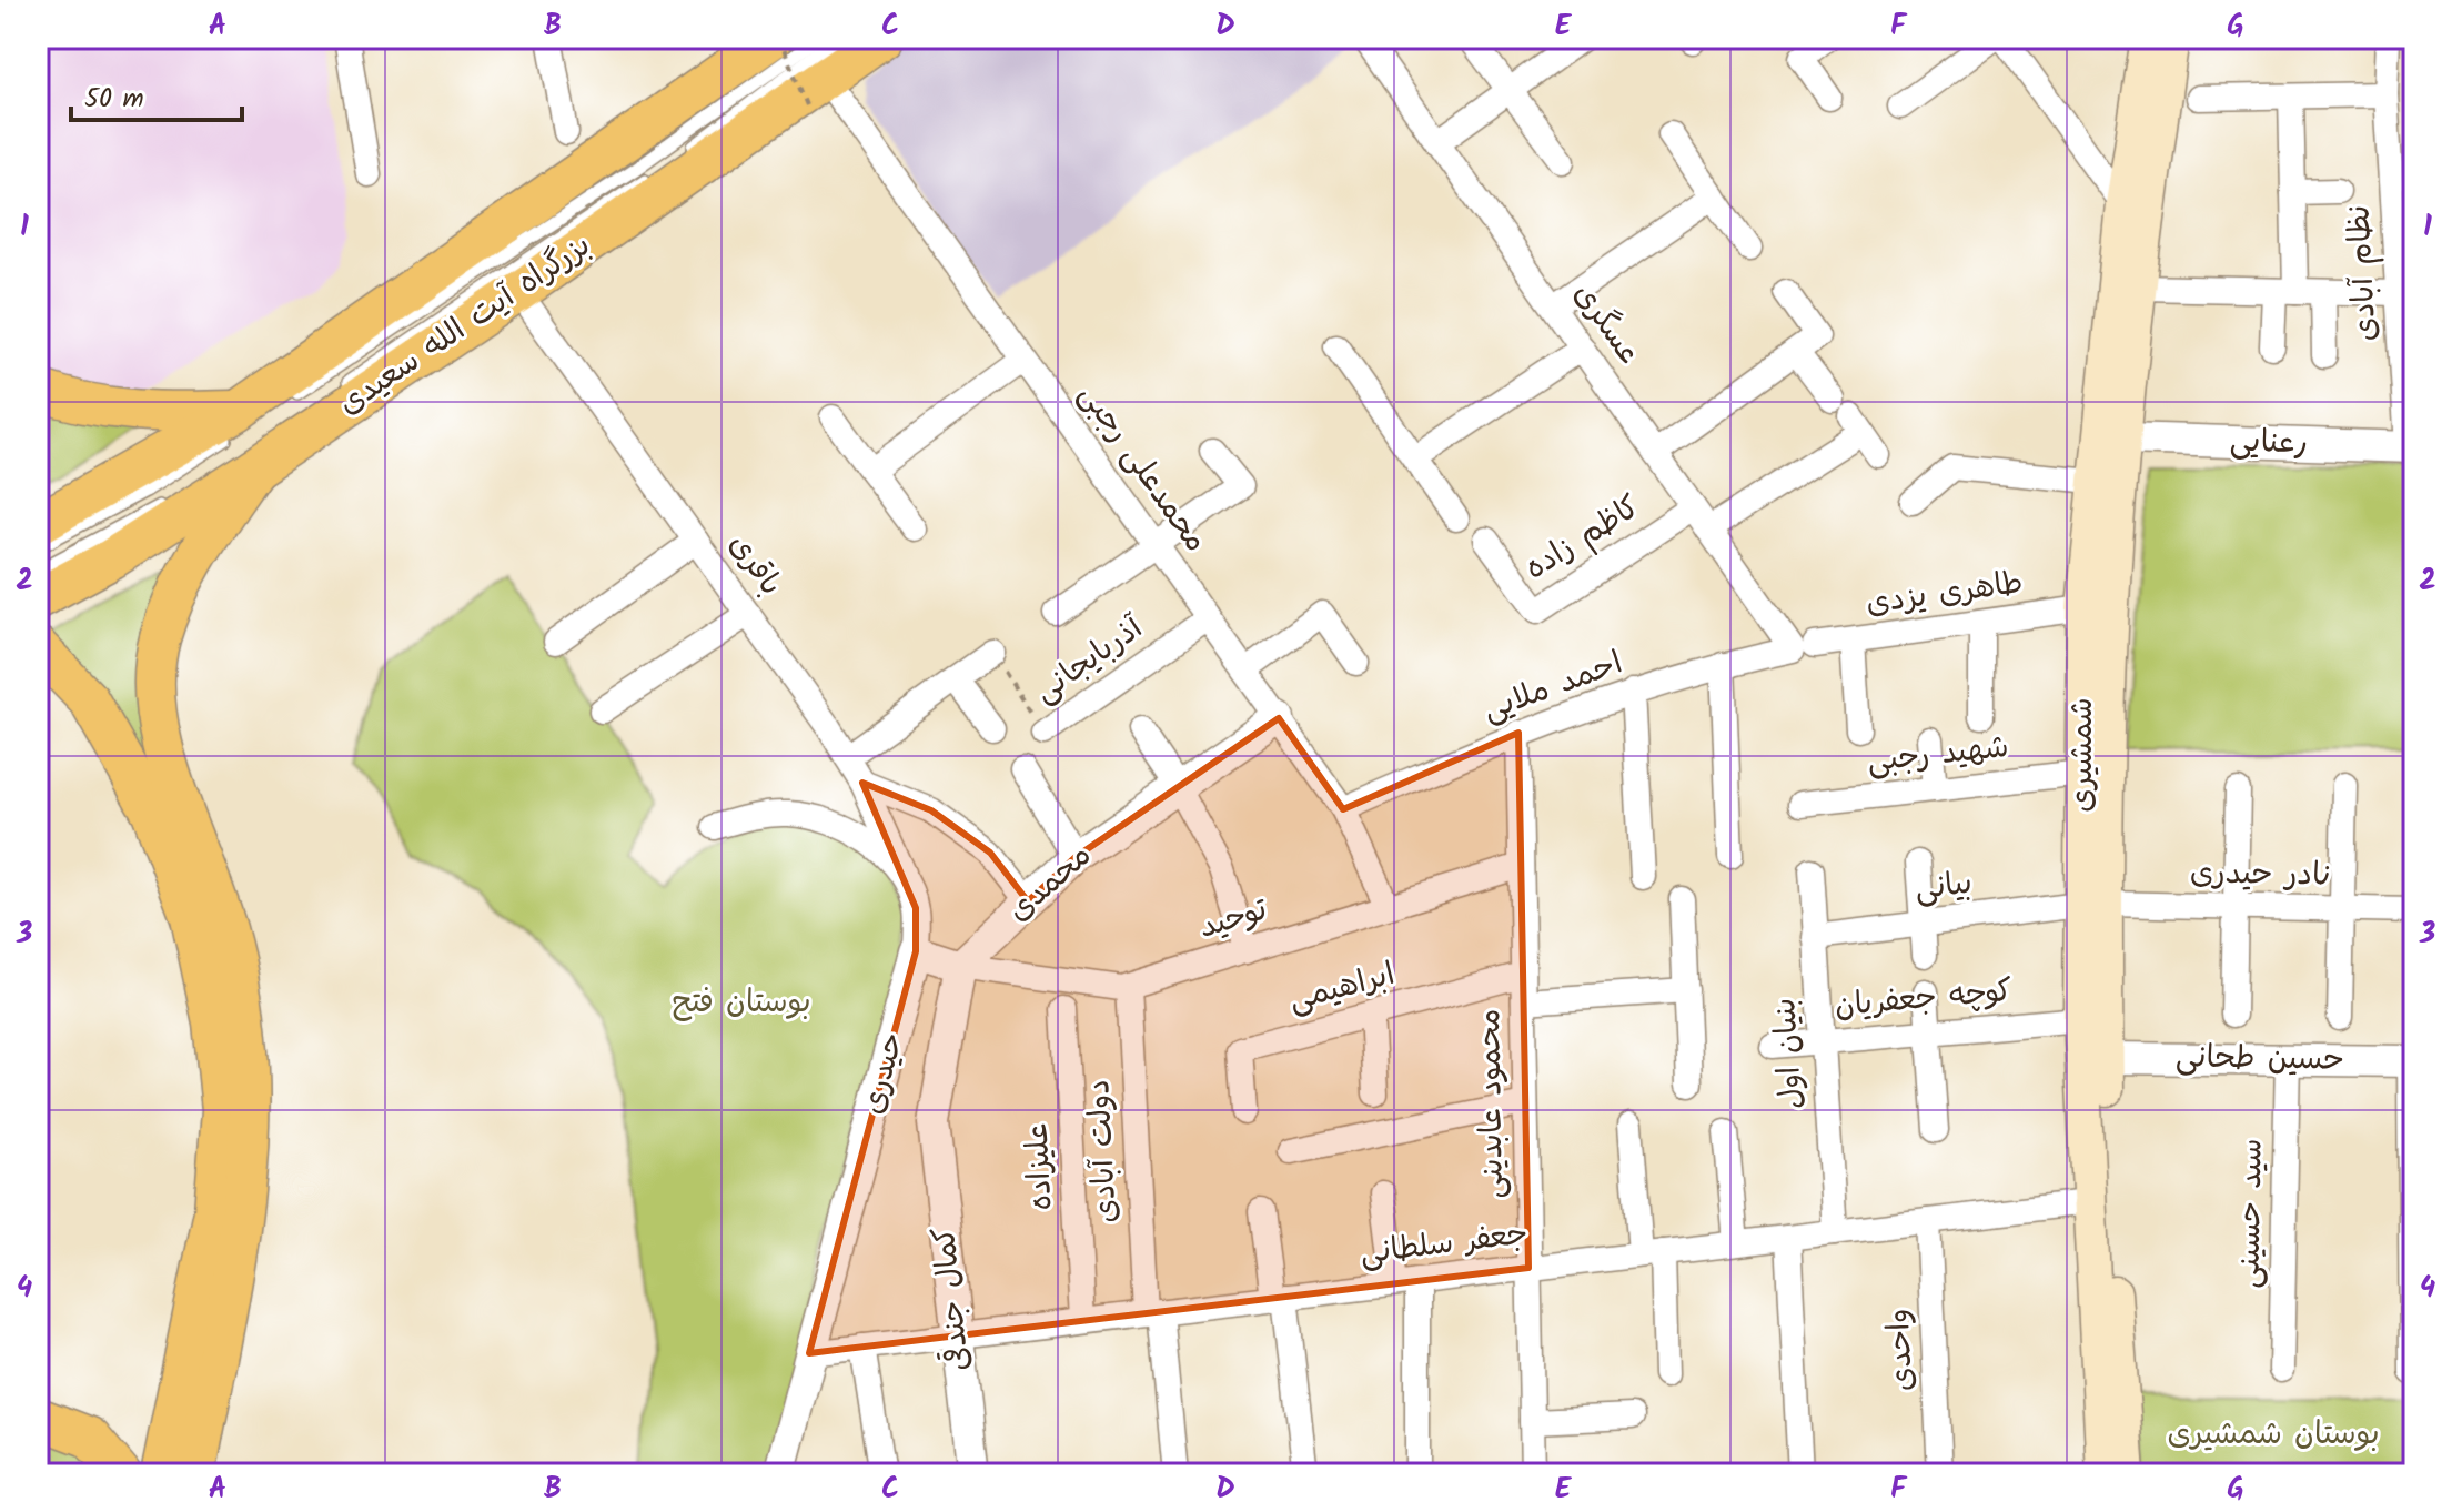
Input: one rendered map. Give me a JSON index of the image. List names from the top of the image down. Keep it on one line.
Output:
{"streets":{"highway":["بزرگراه آیت الله سعیدی"],"main road":["شمشیری"],"street":["نظام آبادی","عسگری","رعنایی","محمدعلی رجبی","کاظم زاده","باقری","طاهری یزدی","آذربایجانی","احمد ملایی","شهید رجبی","نادر حیدری","محمدی","بیانی","توحید","ابراهیمی","کوچه جعفریان","بنیان اول","حسین طحانی","حیدری","محمود عابدینی","دولت آبادی","علیزاده","سید حسینی","جعفر سلطانی","کمال جندقی","واحدی"]},"crossings":[["نظام آبادی","رعنایی"],["عسگری","کاظم زاده"],["عسگری","طاهری یزدی"],["عسگری","احمد ملایی"],["بزرگراه آیت الله سعیدی","محمدعلی رجبی"],["رعنایی","شمشیری"],["محمدعلی رجبی","آذربایجانی"],["محمدعلی رجبی","احمد ملایی"],["محمدعلی رجبی","محمدی"],["محمدعلی رجبی","توحید"],["باقری","حیدری"],["طاهری یزدی","احمد ملایی"],["طاهری یزدی","شمشیری"],["احمد ملایی","محمود عابدینی"],["شهید رجبی","شمشیری"],["شمشیری","نادر حیدری"],["شمشیری","بیانی"],["شمشیری","کوچه جعفریان"],["شمشیری","حسین طحانی"],["شمشیری","جعفر سلطانی"],["نادر حیدری","بیانی"],["محمدی","توحید"],["محمدی","کمال جندقی"],["بیانی","بنیان اول"],["توحید","محمود عابدینی"],["توحید","دولت آبادی"],["توحید","کمال جندقی"],["ابراهیمی","محمود عابدینی"],["کوچه جعفریان","بنیان اول"],["بنیان اول","جعفر سلطانی"],["حسین طحانی","سید حسینی"],["حیدری","جعفر سلطانی"],["محمود عابدینی","جعفر سلطانی"],["دولت آبادی","جعفر سلطانی"],["علیزاده","جعفر سلطانی"],["جعفر سلطانی","کمال جندقی"],["جعفر سلطانی","واحدی"]],"parks":["بوستان فتح","بوستان شمشیری"],"scale_bar":"50 m","grid":{"columns":["A","B","C","D","E","F","G"],"rows":["1","2","3","4"]}}
